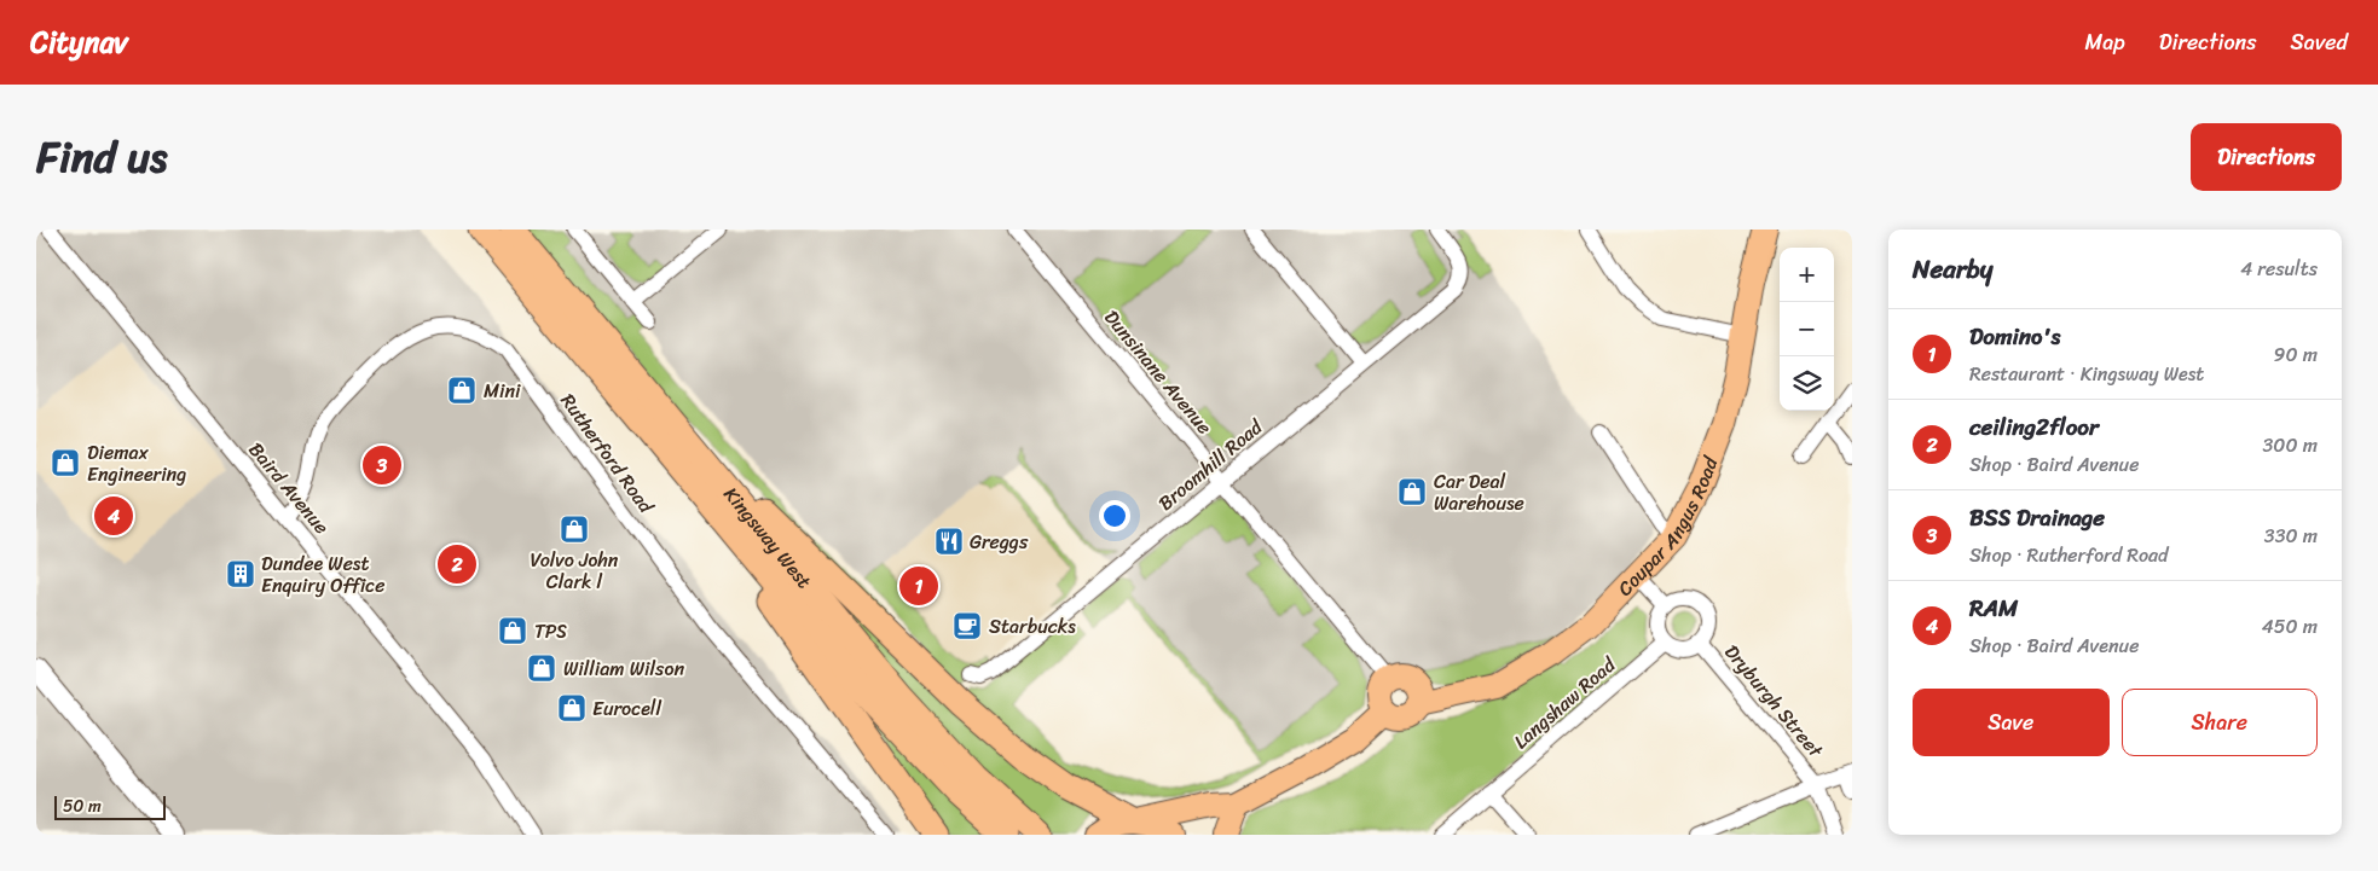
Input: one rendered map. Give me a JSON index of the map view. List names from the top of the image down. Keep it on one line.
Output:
{"streets":{"highway":["Kingsway West"],"main road":["Coupar Angus Road"],"street":["Dunsinane Avenue","Rutherford Road","Broomhill Road","Baird Avenue","Dryburgh Street","Langshaw Road"]},"crossings":[["Dunsinane Avenue","Broomhill Road"],["Dunsinane Avenue","Coupar Angus Road"],["Rutherford Road","Baird Avenue"],["Dryburgh Street","Langshaw Road"]],"places":{"shop":["Mini","Diemax Engineering","Car Deal Warehouse","Volvo John Clark l","TPS","William Wilson","Eurocell"],"restaurant":["Greggs"],"building":["Dundee West Enquiry Office"],"cafe":["Starbucks"]},"scale_bar":"50 m","page":{"header":"Citynav","nav":["Map","Directions","Saved"],"title":"Find us","buttons":["Directions",["Save","Share"]],"heading":["Nearby","4 results"],"map_buttons":["+","−"],"list":[{"mark":"1","name":"Domino's","note":"Restaurant · Kingsway West","value":"90 m"},{"mark":"2","name":"ceiling2floor","note":"Shop · Baird Avenue","value":"300 m"},{"mark":"3","name":"BSS Drainage","note":"Shop · Rutherford Road","value":"330 m"},{"mark":"4","name":"RAM","note":"Shop · Baird Avenue","value":"450 m"}],"pins":["3","4","2","1"],"scale":"50 m"}}
